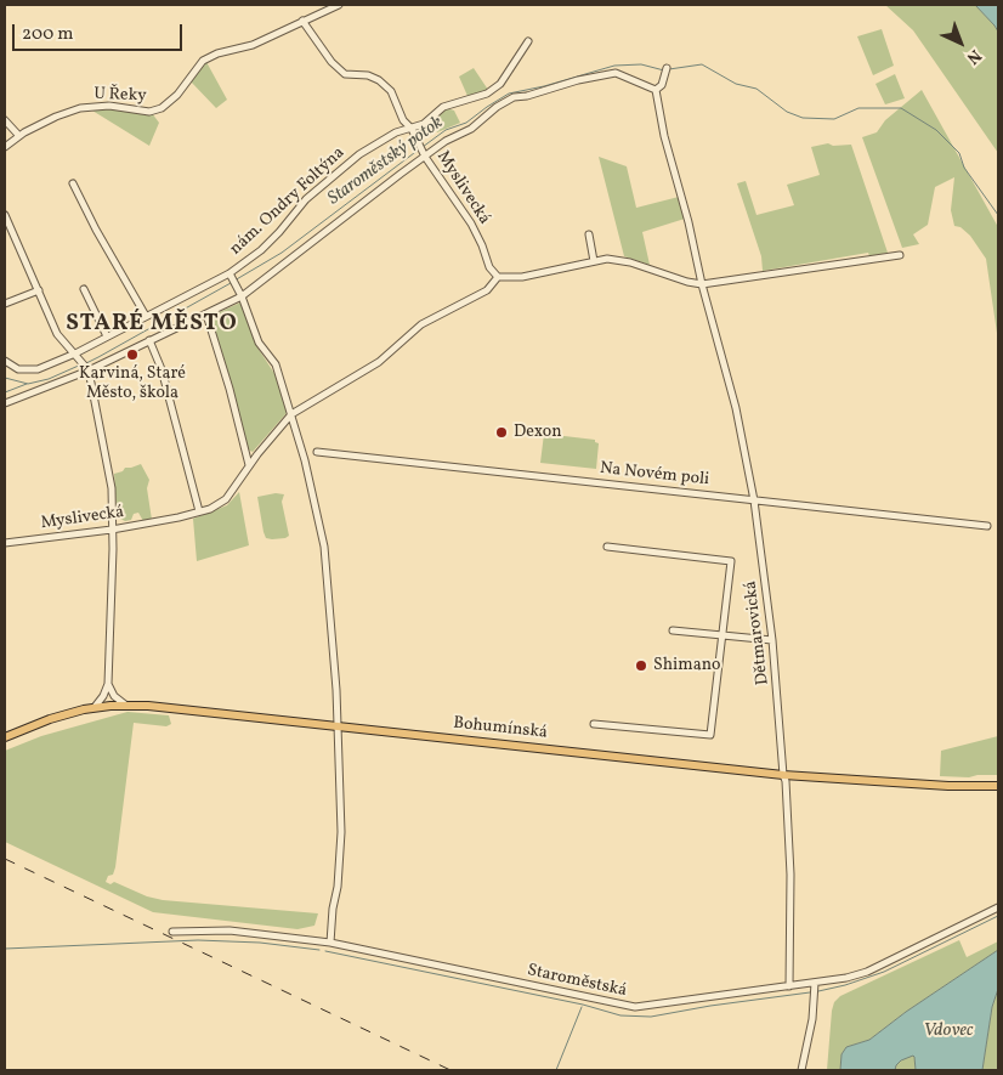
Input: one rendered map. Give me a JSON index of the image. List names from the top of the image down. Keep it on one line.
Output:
{"streets":{"main road":["Bohumínská"],"street":["U Řeky","Myslivecká","nám. Ondry Foltýna","Na Novém poli","Dětmarovická","Staroměstská"]},"crossings":[["U Řeky","Myslivecká"],["Myslivecká","nám. Ondry Foltýna"],["Na Novém poli","Dětmarovická"],["Dětmarovická","Bohumínská"],["Dětmarovická","Staroměstská"]],"districts":["STARÉ MĚSTO"],"water":["Staroměstský potok","Vdovec"],"places":["Karviná, Staré Město, škola","Dexon","Shimano"],"scale_bar":"200 m","north":"bottom right"}
